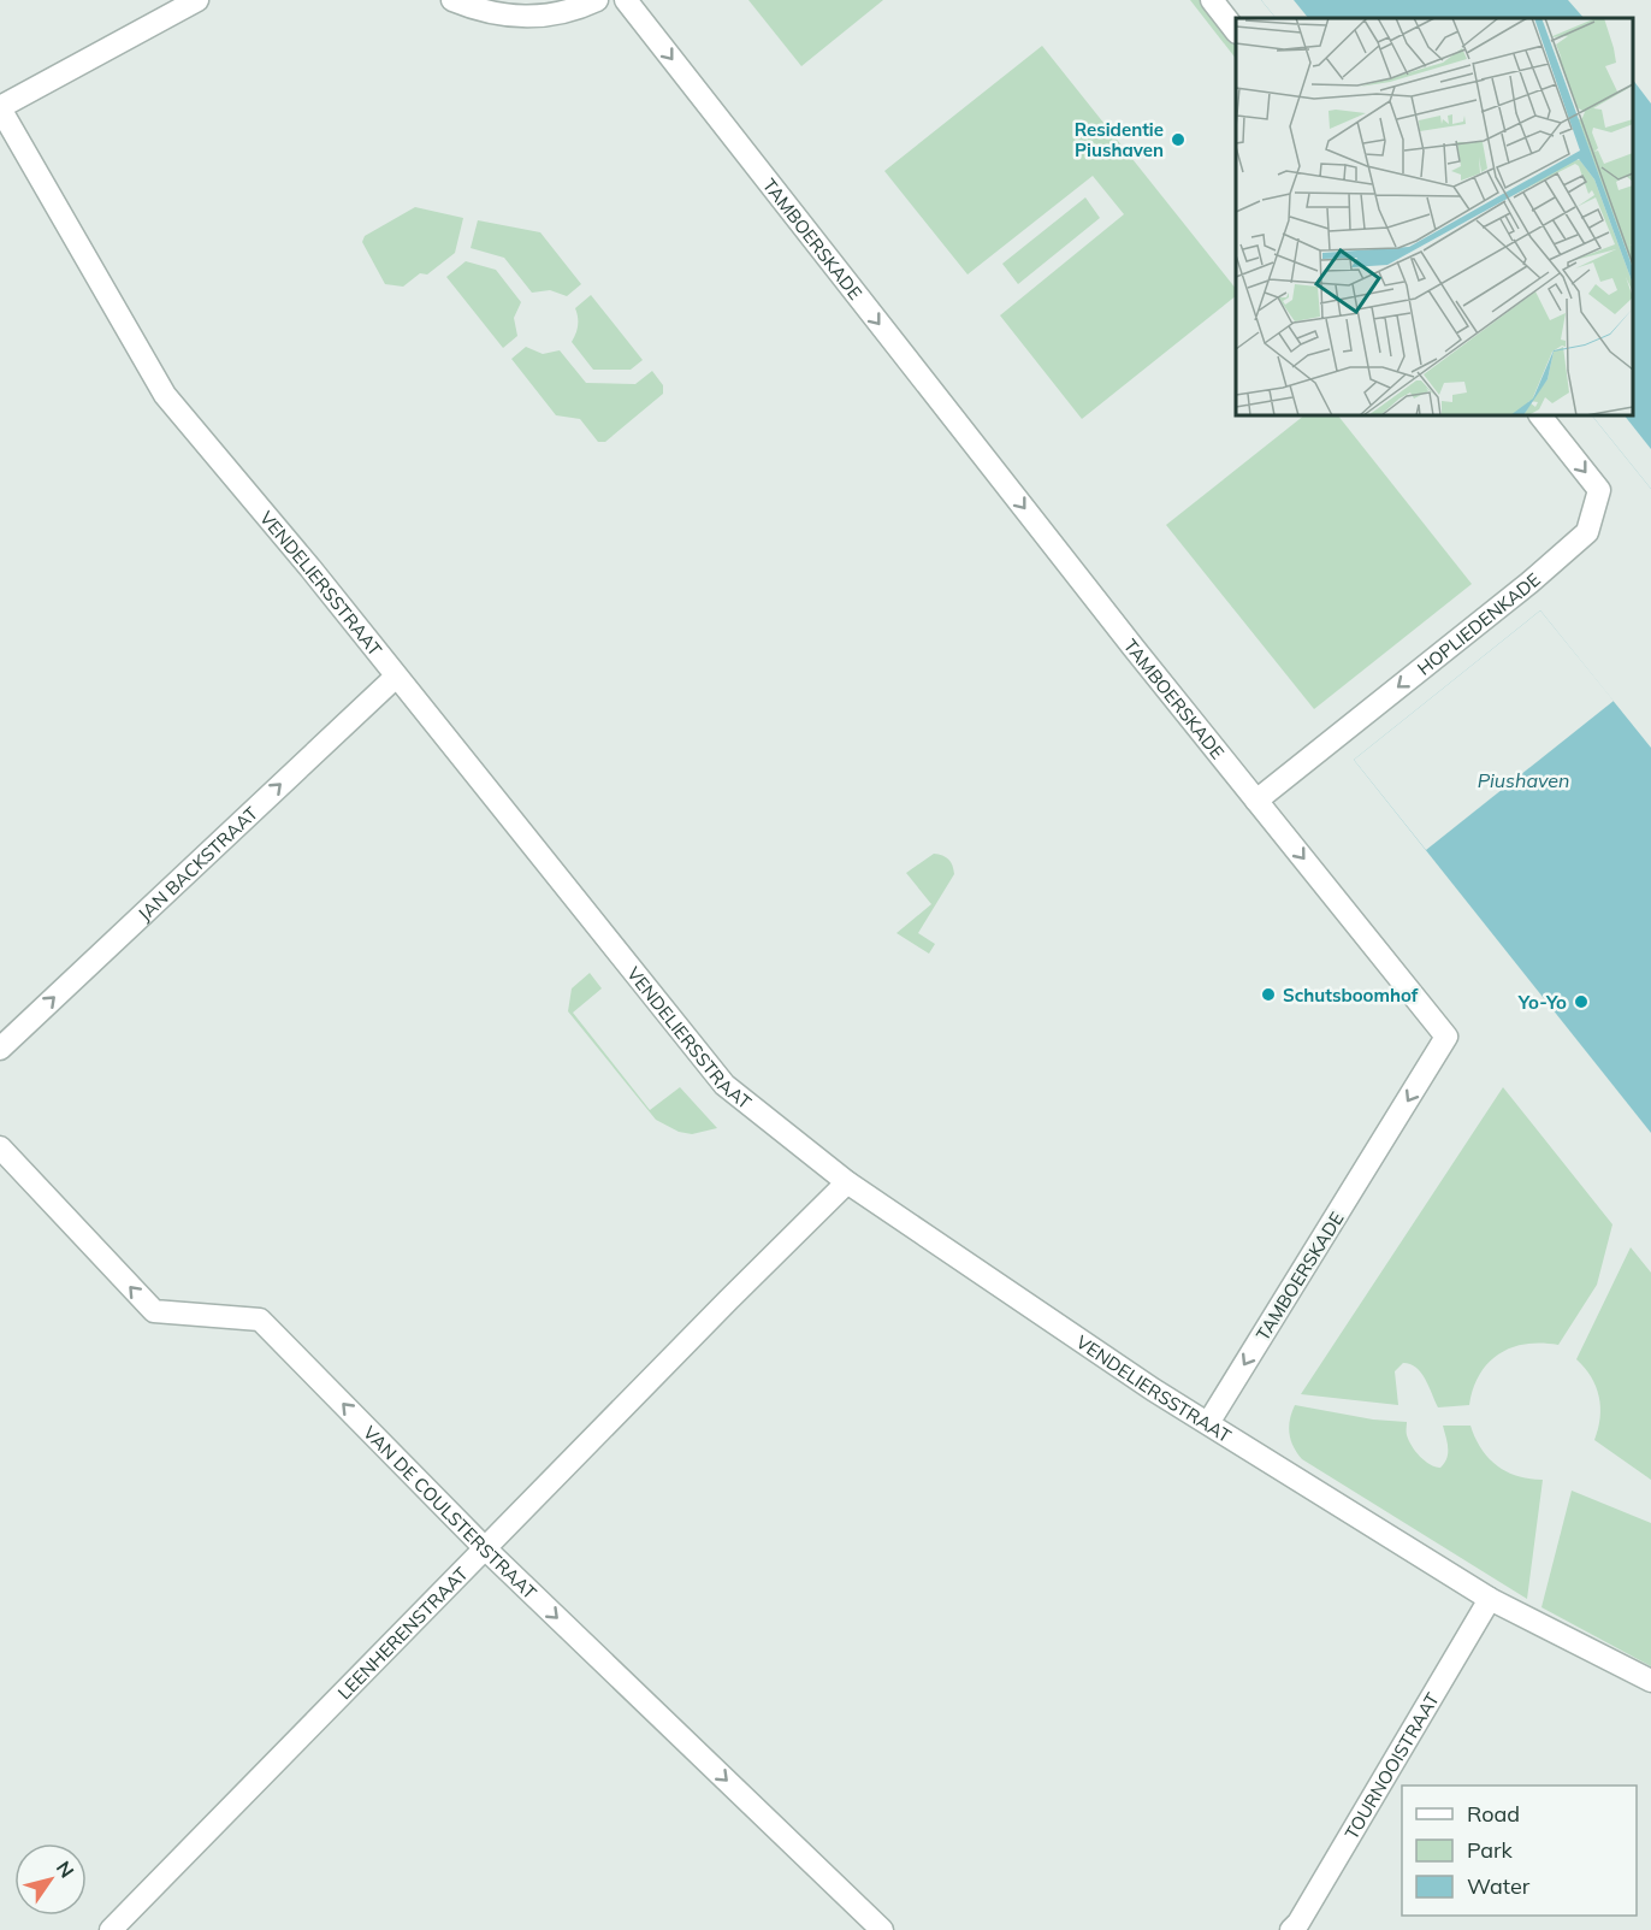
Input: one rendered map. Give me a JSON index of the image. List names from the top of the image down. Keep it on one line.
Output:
{"streets":{"street":["TAMBOERSKADE","VENDELIERSSTRAAT","HOPLIEDENKADE","JAN BACKSTRAAT","VAN DE COULSTERSTRAAT","LEENHERENSTRAAT","TOURNOOISTRAAT"]},"crossings":[["TAMBOERSKADE","VENDELIERSSTRAAT"],["TAMBOERSKADE","HOPLIEDENKADE"],["VENDELIERSSTRAAT","JAN BACKSTRAAT"],["VENDELIERSSTRAAT","LEENHERENSTRAAT"],["VENDELIERSSTRAAT","TOURNOOISTRAAT"],["VAN DE COULSTERSTRAAT","LEENHERENSTRAAT"]],"one_way":["TAMBOERSKADE","HOPLIEDENKADE","JAN BACKSTRAAT"],"water":["Piushaven"],"places":["Residentie Piushaven","Schutsboomhof","Yo-Yo"],"legend":["Road","Park","Water"],"north":"top right"}
